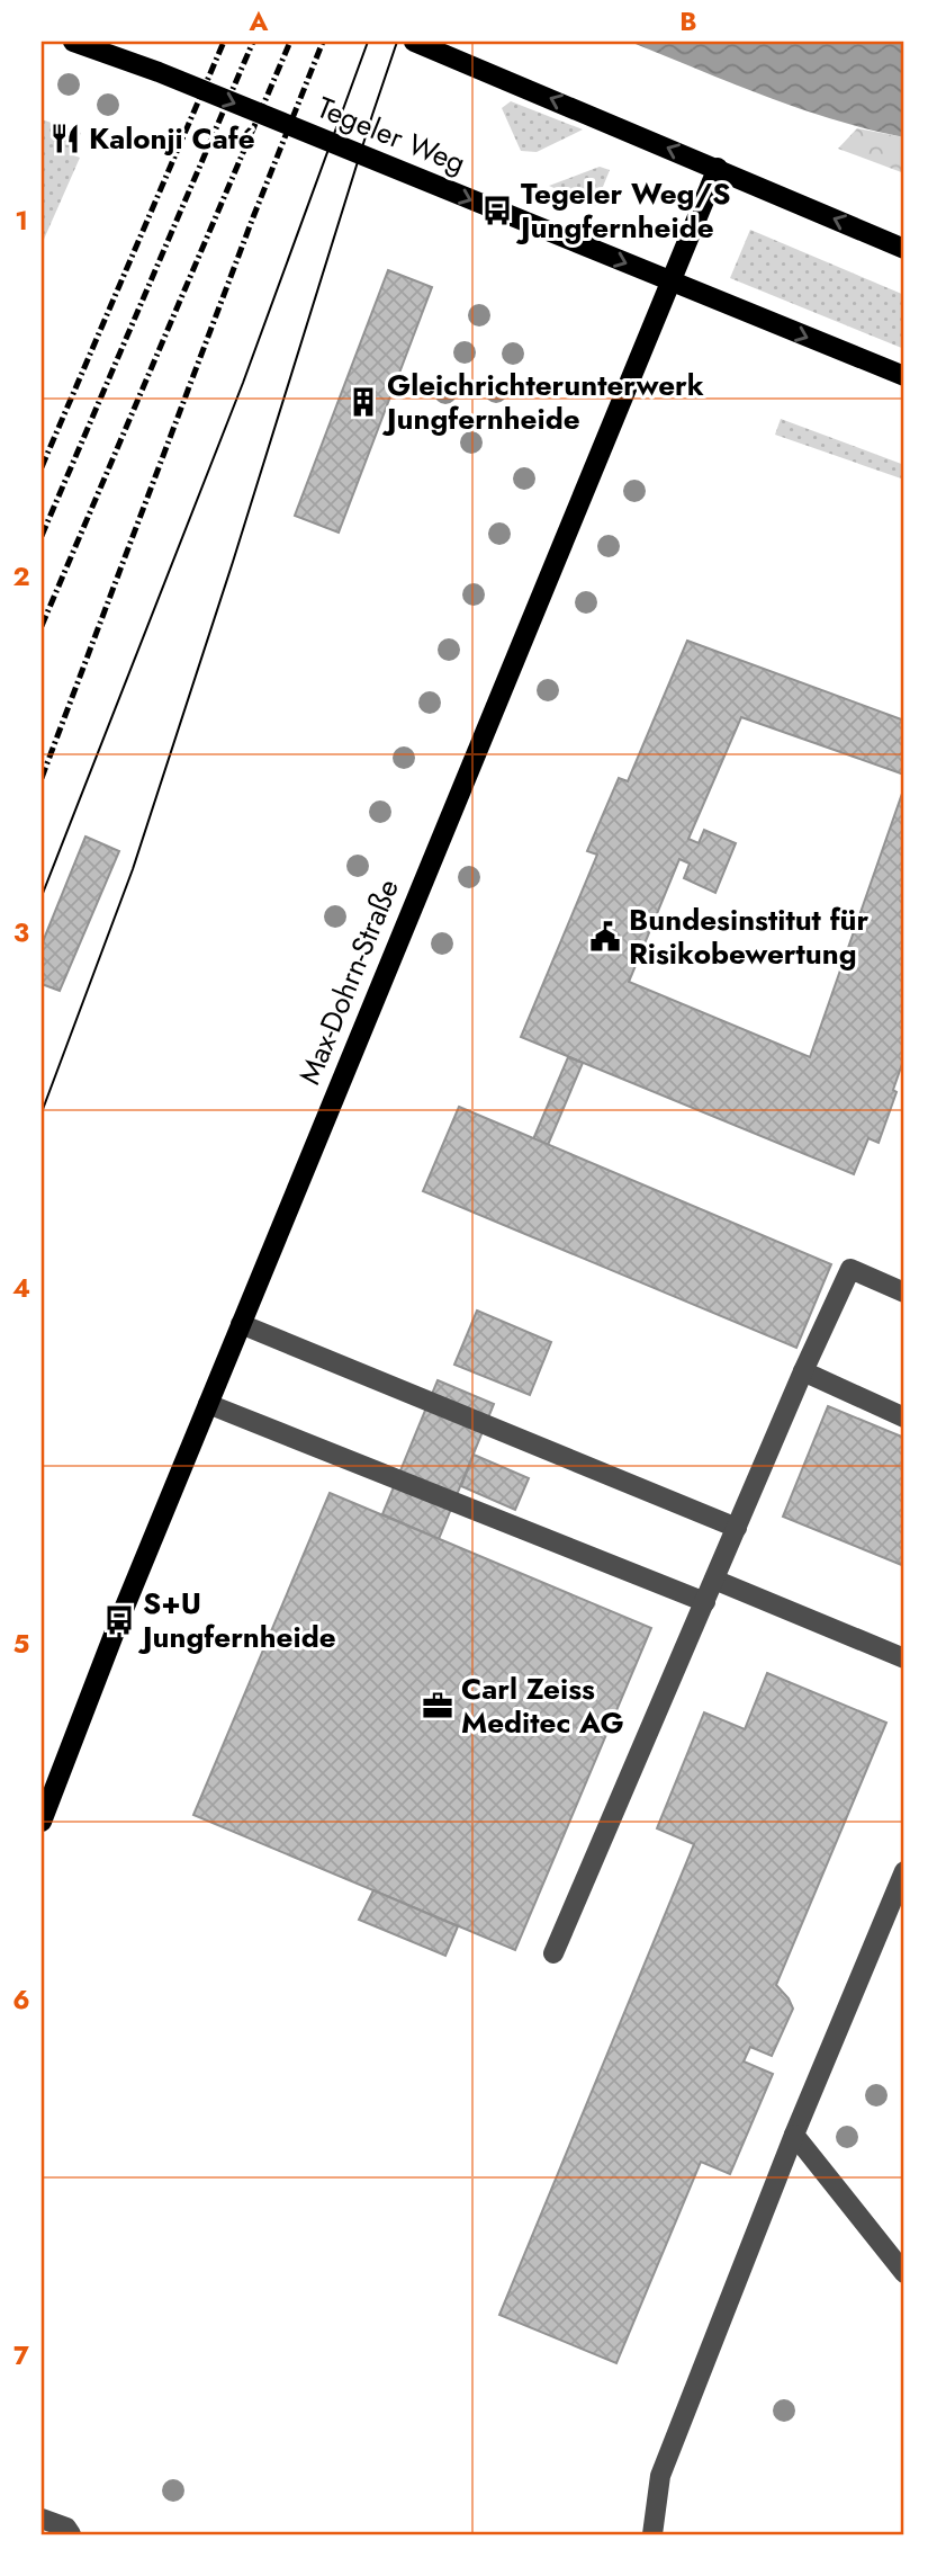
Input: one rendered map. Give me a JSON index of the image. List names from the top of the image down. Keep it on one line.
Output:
{"streets":{"main road":["Tegeler Weg","Max-Dohrn-Straße"]},"crossings":[["Tegeler Weg","Max-Dohrn-Straße"]],"places":{"restaurant":["Kalonji Café"],"bus stop":["Tegeler Weg/S Jungfernheide","S+U Jungfernheide"],"building":["Gleichrichterunterwerk Jungfernheide"],"public building":["Bundesinstitut für Risikobewertung"],"office":["Carl Zeiss Meditec AG"]},"grid":{"columns":["A","B"],"rows":["1","2","3","4","5","6","7"]}}
